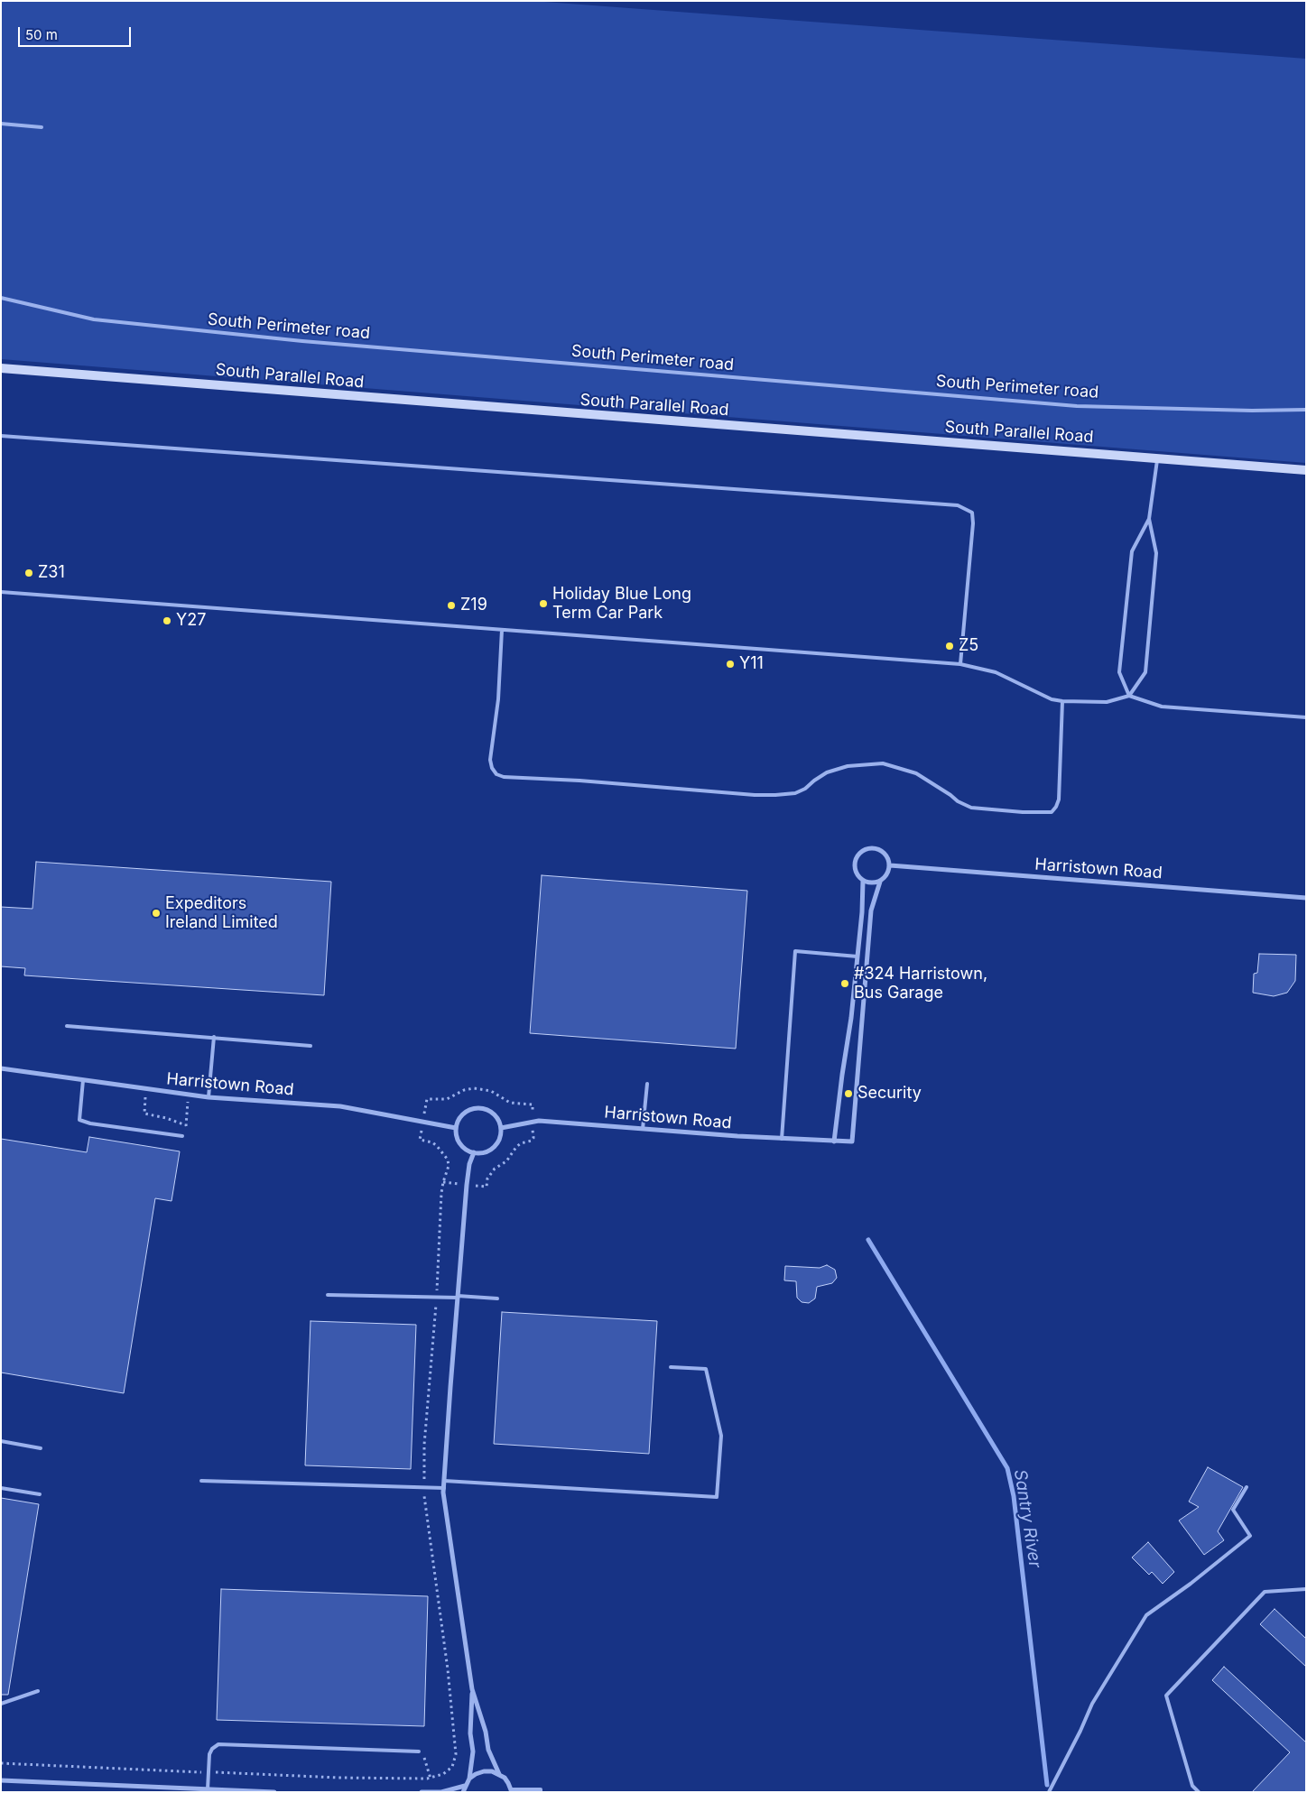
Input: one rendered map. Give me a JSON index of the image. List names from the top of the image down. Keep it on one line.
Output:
{"streets":{"main road":["South Parallel Road"],"street":["Harristown Road"],"lane":["South Perimeter road"]},"water":["Santry River"],"places":["Z31","Holiday Blue Long Term Car Park","Z19","Y27","Z5","Y11","Expeditors Ireland Limited","#324 Harristown, Bus Garage","Security"],"scale_bar":"50 m"}
